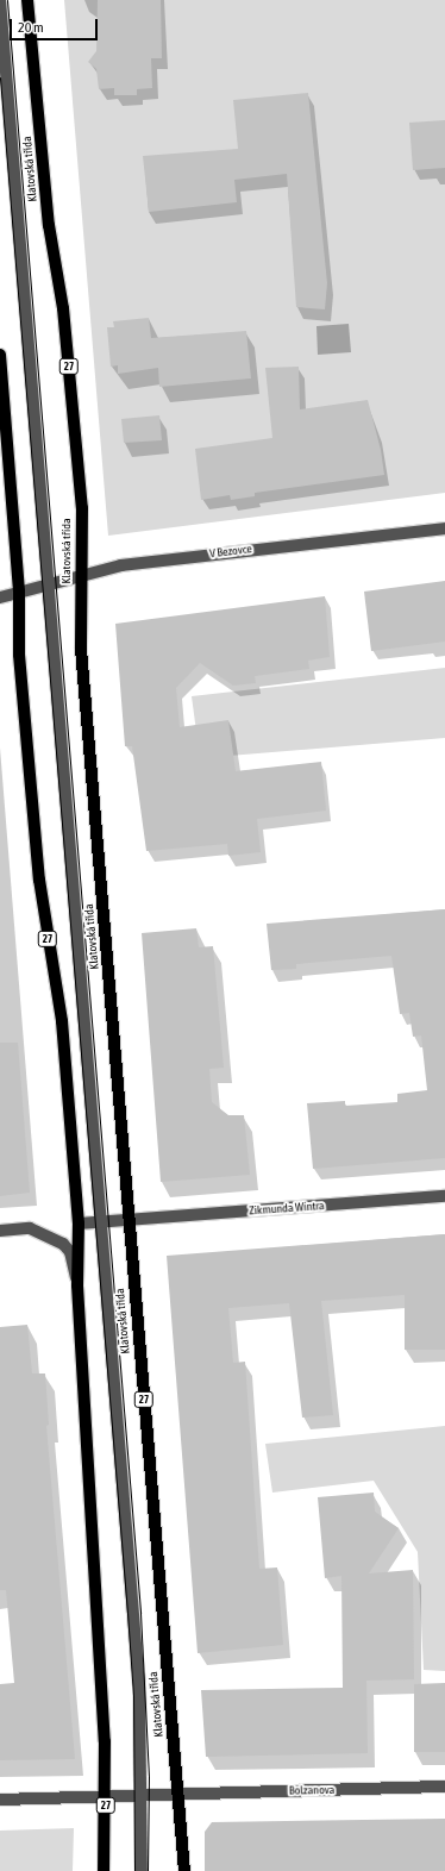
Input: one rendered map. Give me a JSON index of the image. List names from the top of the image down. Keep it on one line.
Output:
{"streets":{"main road":["Klatovská třída","27"],"street":["V Bezovce","Zikmunda Wintra","Bolzanova"]},"crossings":[["Klatovská třída","V Bezovce"],["Klatovská třída","Zikmunda Wintra"],["Klatovská třída","Bolzanova"],["27","V Bezovce"],["27","Zikmunda Wintra"],["27","Bolzanova"]],"scale_bar":"20 m"}
